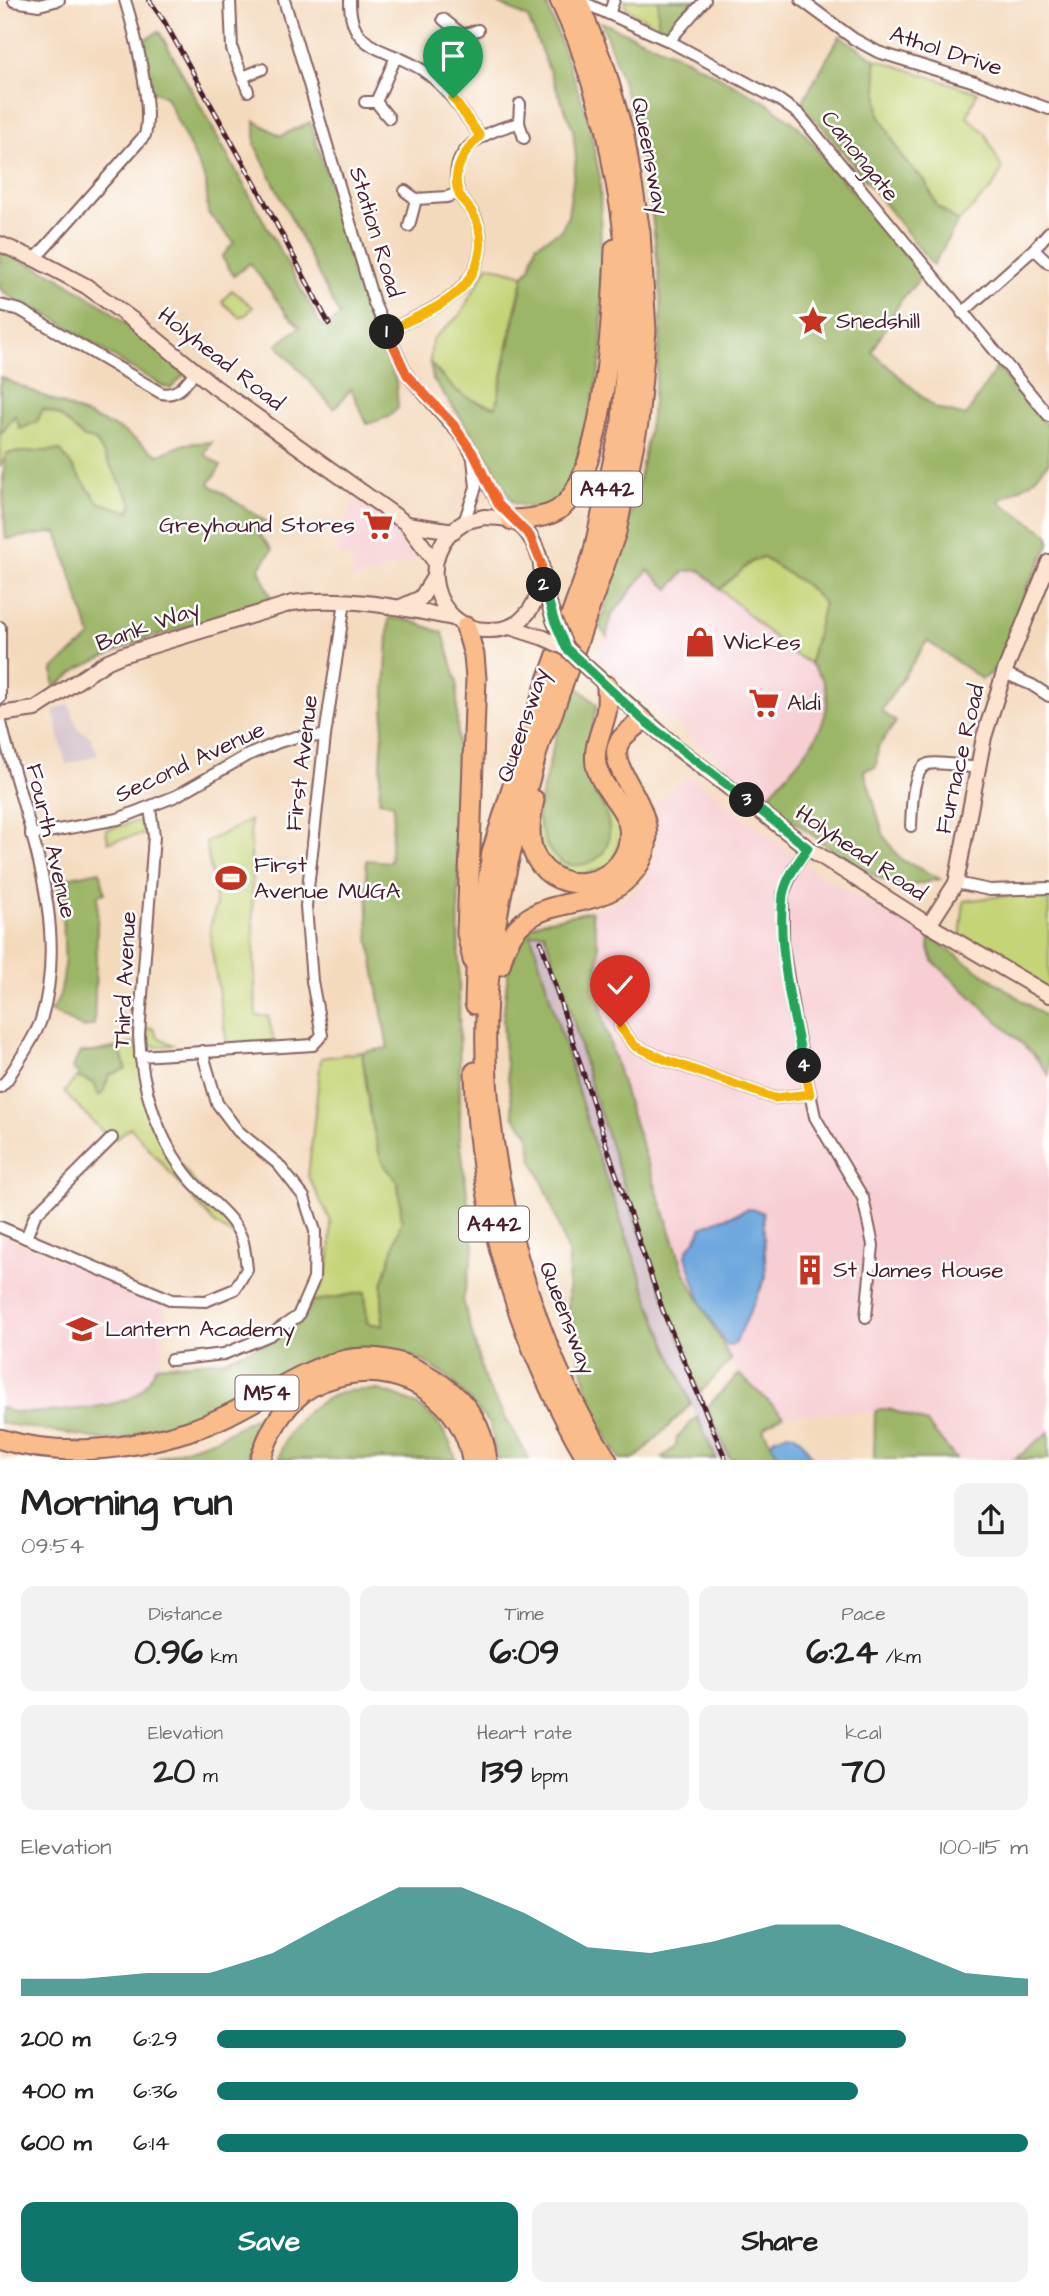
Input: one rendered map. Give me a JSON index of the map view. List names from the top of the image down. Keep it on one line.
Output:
{"streets":{"highway":["Queensway","A442","M54"],"street":["Athol Drive","Canongate","Station Road","Holyhead Road","Bank Way","Furnace Road","Second Avenue","First Avenue","Fourth Avenue","Third Avenue"]},"crossings":[["Queensway","Canongate"],["Queensway","A442"],["Station Road","Holyhead Road"],["Station Road","A442"],["Station Road","Bank Way"],["Holyhead Road","A442"],["Holyhead Road","Bank Way"],["Holyhead Road","Furnace Road"],["A442","Bank Way"],["Bank Way","First Avenue"],["Bank Way","Fourth Avenue"],["Second Avenue","First Avenue"],["Second Avenue","Fourth Avenue"],["Second Avenue","Third Avenue"],["First Avenue","Third Avenue"]],"places":{"place":["Snedshill"],"supermarket":["Greyhound Stores","Aldi"],"shop":["Wickes"],"sports":["First Avenue MUGA"],"building":["St James House"],"school or university":["Lantern Academy"]},"page":{"pins":["1","2","3","4"],"heading":["Morning run","09:54"],"stats":[["Distance","0.96 km"],["Time","6:09"],["Pace","6:24 /km"],["Elevation","20 m"],["Heart rate","139 bpm"],["kcal","70"]],"chart":["Elevation","100–115 m"],"list":[{"name":"200 m","note":"6:29"},{"name":"400 m","note":"6:36"},{"name":"600 m","note":"6:14"}],"buttons":["Save","Share"]}}
